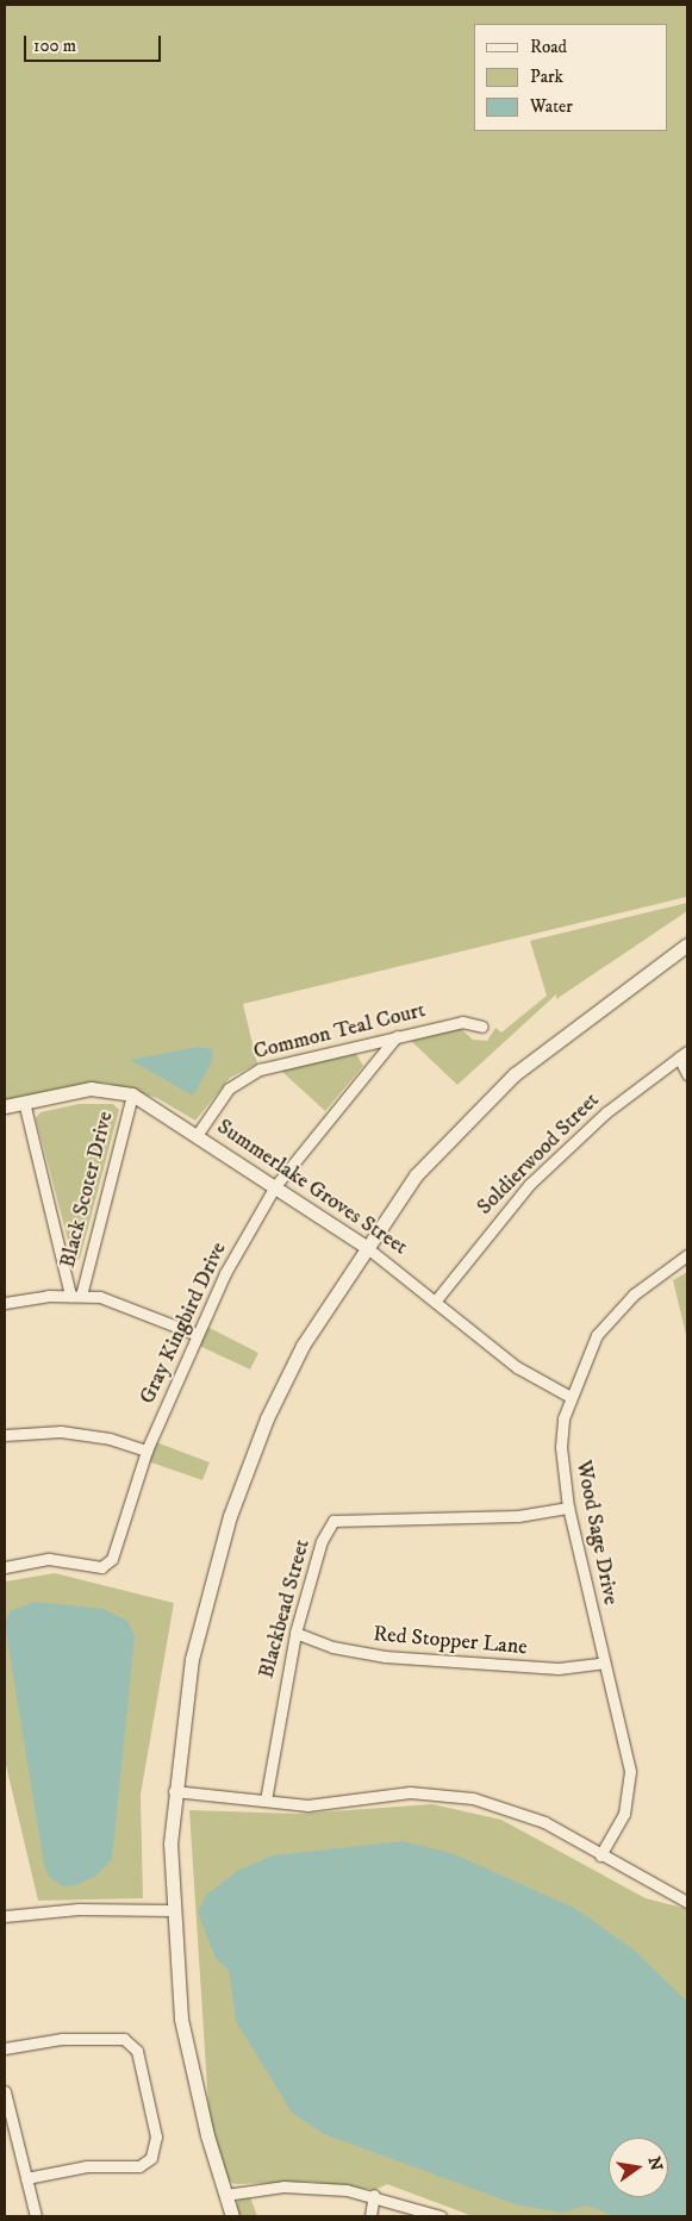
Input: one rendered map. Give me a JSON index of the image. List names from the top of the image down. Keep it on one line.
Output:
{"streets":{"main road":["Summerlake Groves Street"],"street":["Common Teal Court","Soldierwood Street","Black Scoter Drive","Gray Kingbird Drive","Wood Sage Drive","Blackbead Street","Red Stopper Lane"]},"crossings":[["Common Teal Court","Summerlake Groves Street"],["Common Teal Court","Gray Kingbird Drive"],["Soldierwood Street","Summerlake Groves Street"],["Summerlake Groves Street","Black Scoter Drive"],["Summerlake Groves Street","Gray Kingbird Drive"],["Summerlake Groves Street","Wood Sage Drive"],["Wood Sage Drive","Blackbead Street"],["Wood Sage Drive","Red Stopper Lane"],["Blackbead Street","Red Stopper Lane"]],"legend":["Road","Park","Water"],"scale_bar":"100 m","north":"right"}
